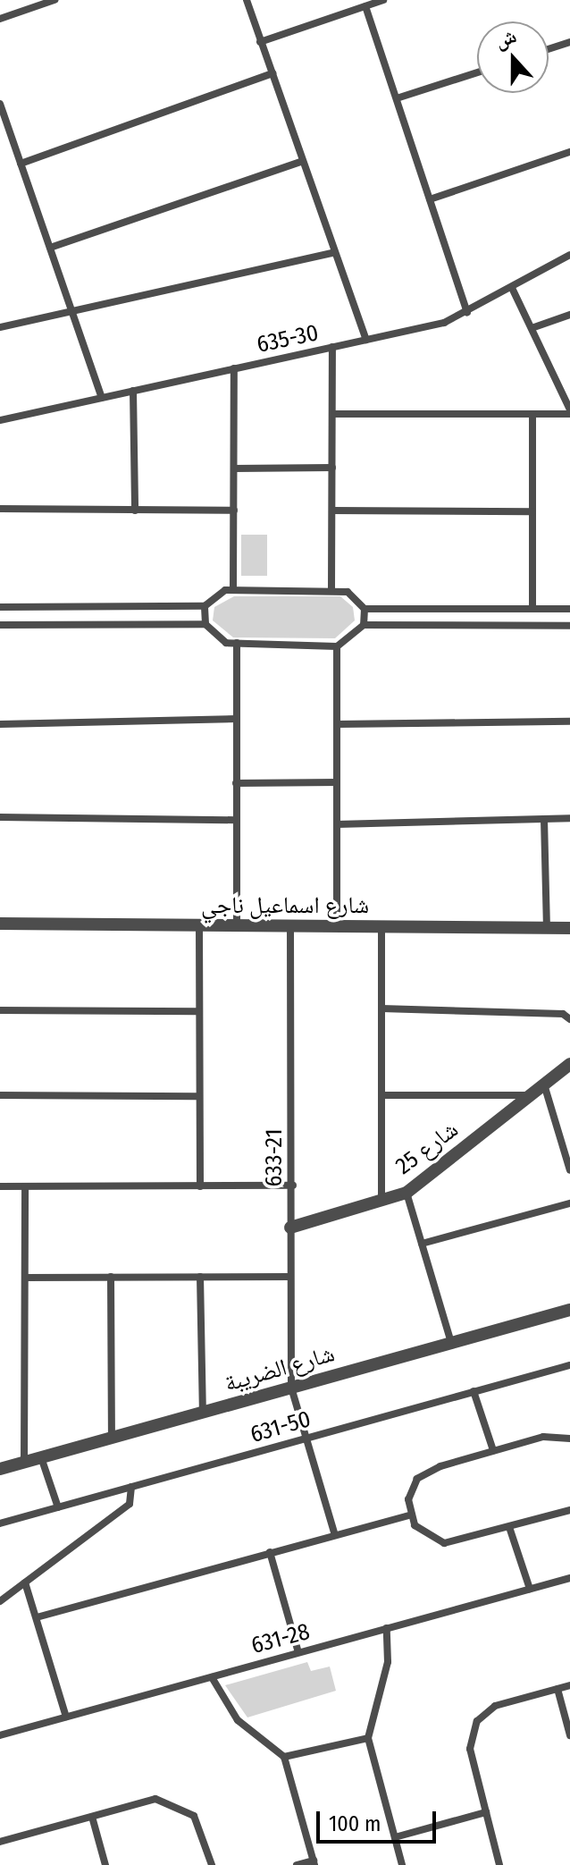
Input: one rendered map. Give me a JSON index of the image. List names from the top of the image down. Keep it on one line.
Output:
{"streets":{"street":["635-30","شارع اسماعيل ناجي","شارع 25","633-21","شارع الضريبة","631-50","631-28"]},"crossings":[["شارع اسماعيل ناجي","633-21"],["شارع 25","633-21"],["633-21","شارع الضريبة"],["633-21","631-50"]],"scale_bar":"100 m","north":"top"}
